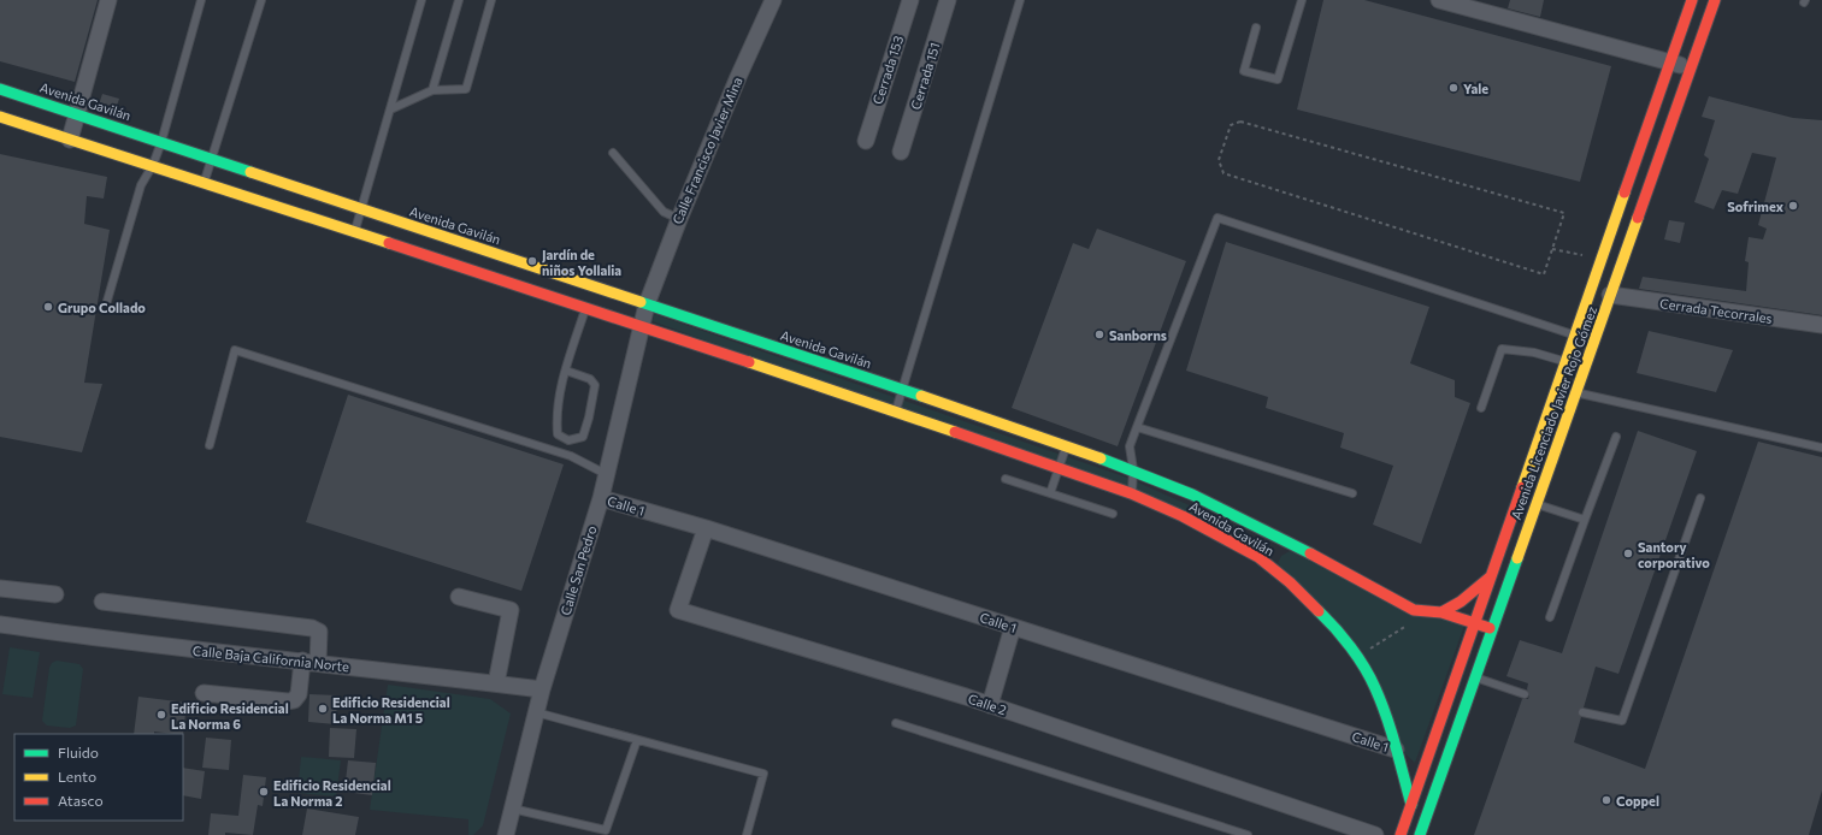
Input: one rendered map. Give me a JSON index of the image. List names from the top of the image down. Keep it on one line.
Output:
{"streets":{"main road":["Avenida Gavilán","Avenida Licenciado Javier Rojo Gómez"],"street":["Cerrada 153","Cerrada 151","Calle Francisco Javier Mina","Cerrada Tecorrales","Calle 1","Calle San Pedro","Calle Baja California Norte","Calle 2"]},"crossings":[["Avenida Gavilán","Calle Francisco Javier Mina"],["Avenida Gavilán","Avenida Licenciado Javier Rojo Gómez"],["Avenida Gavilán","Calle 1"],["Avenida Gavilán","Calle San Pedro"],["Calle Francisco Javier Mina","Calle San Pedro"],["Cerrada Tecorrales","Avenida Licenciado Javier Rojo Gómez"],["Calle 1","Calle San Pedro"],["Calle 1","Calle 2"],["Calle San Pedro","Calle Baja California Norte"]],"places":["Yale","Sofrimex","Jardín de niños Yollalia","Grupo Collado","Sanborns","Santory corporativo","Edificio Residencial La Norma M1 5","Edificio Residencial La Norma 6","Edificio Residencial La Norma 2","Coppel"],"legend":["Fluido","Lento","Atasco"]}
